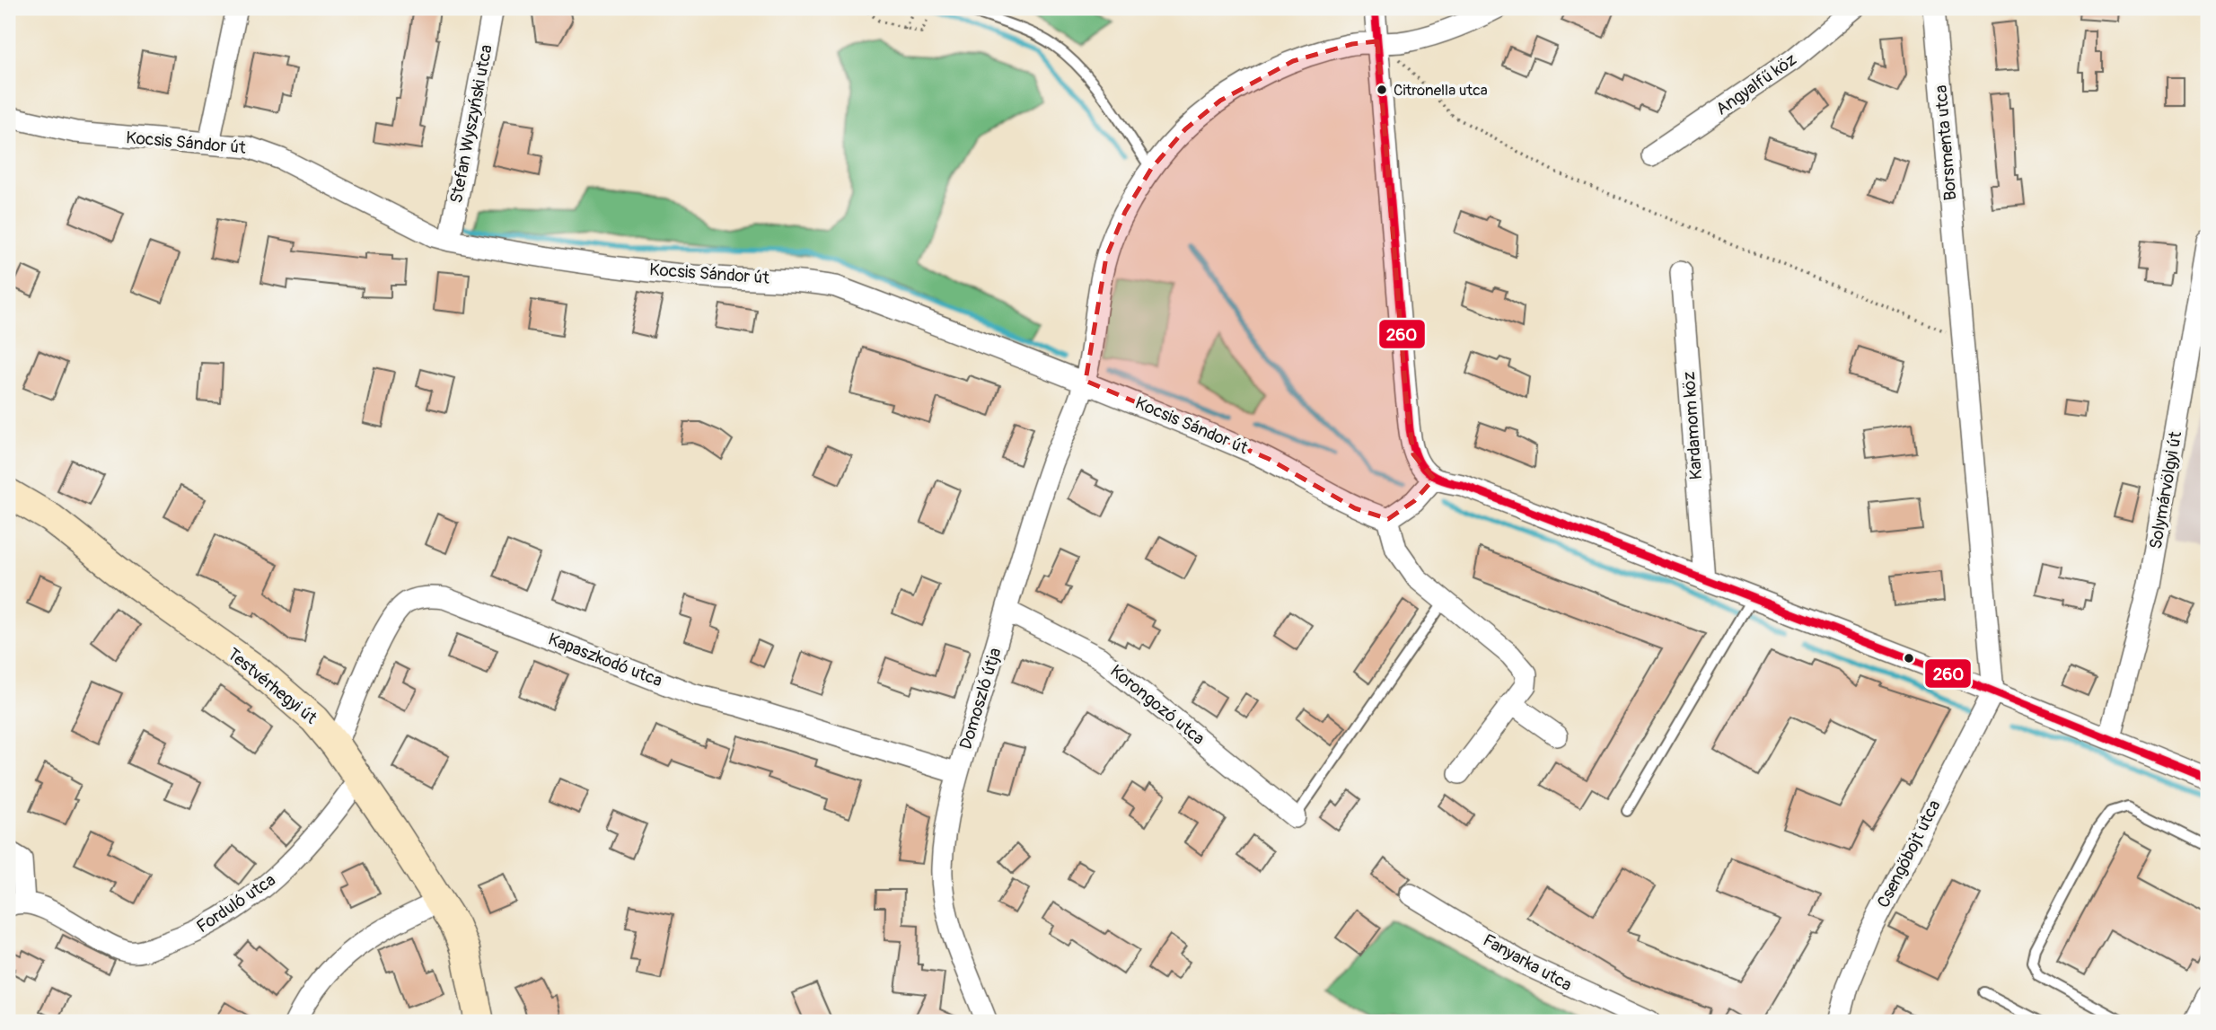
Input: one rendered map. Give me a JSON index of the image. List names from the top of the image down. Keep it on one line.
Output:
{"streets":{"street":["Angyalfű köz","Stefan Wyszyński utca","Kocsis Sándor út","Borsmenta utca","Kardamom köz","Solymárvölgyi út","Kapaszkodó utca","Testvérhegyi út","Domoszló útja","Korongozó utca","Csengőbojt utca","Forduló utca","Fanyarka utca"]},"crossings":[["Stefan Wyszyński utca","Kocsis Sándor út"],["Kocsis Sándor út","Domoszló útja"],["Borsmenta utca","Csengőbojt utca"],["Kapaszkodó utca","Testvérhegyi út"],["Kapaszkodó utca","Domoszló útja"],["Testvérhegyi út","Forduló utca"],["Domoszló útja","Korongozó utca"]],"places":["Citronella utca"],"lines":["transit line 260"]}
